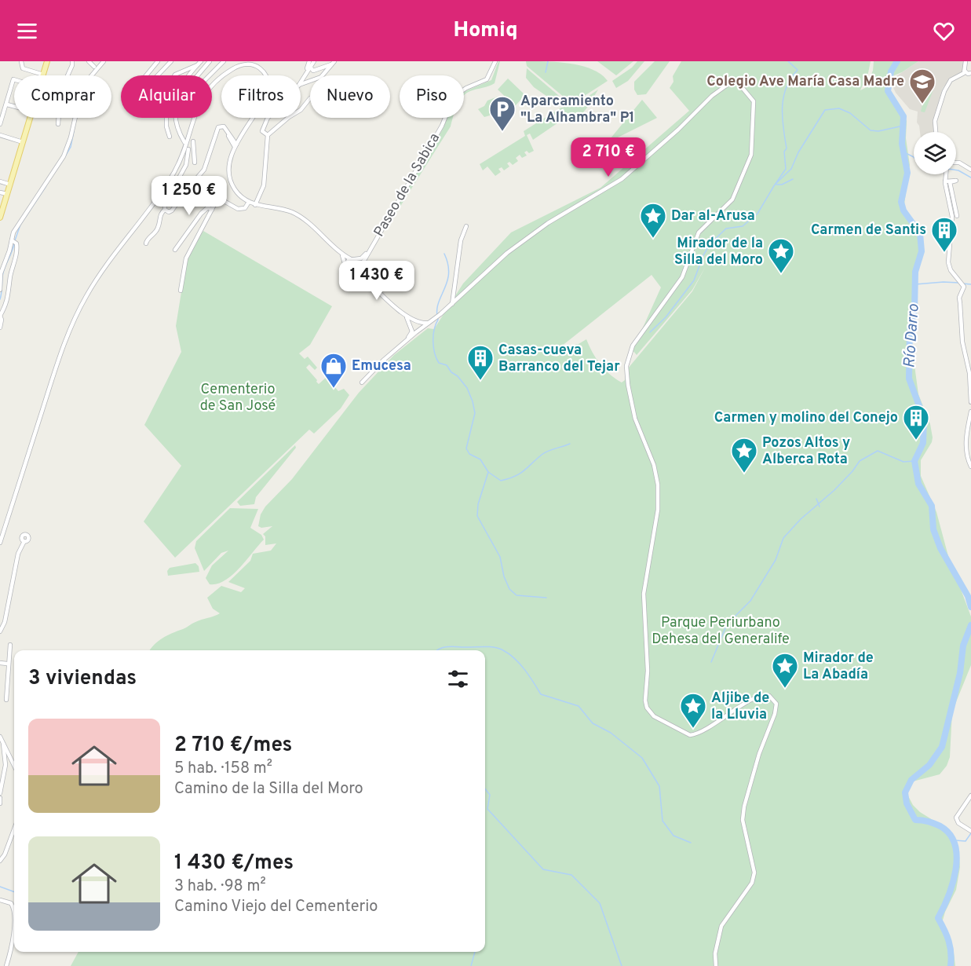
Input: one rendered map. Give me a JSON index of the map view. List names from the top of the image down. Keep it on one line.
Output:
{"streets":{"street":["Paseo de la Sabica"]},"water":["Río Darro"],"parks":["Cementerio de San José","Parque Periurbano Dehesa del Generalife"],"places":{"school or university":["Colegio Ave María Casa Madre"],"parking":["Aparcamiento \"La Alhambra\" P1"],"place":["Dar al-Arusa","Mirador de la Silla del Moro","Pozos Altos y Alberca Rota","Mirador de La Abadía","Aljibe de la Lluvia"],"building":["Carmen de Santis","Casas-cueva Barranco del Tejar","Carmen y molino del Conejo"],"shop":["Emucesa"]},"page":{"header":"Homiq","chip":["Comprar","Alquilar","Filtros","Nuevo","Piso"],"price":["2 710 €","1 250 €","1 430 €"],"heading":"3 viviendas","list":[{"name":"2 710 €/mes","note":"5 hab. · 158 m² · Camino de la Silla del Moro"},{"name":"1 430 €/mes","note":"3 hab. · 98 m² · Camino Viejo del Cementerio"}]}}
